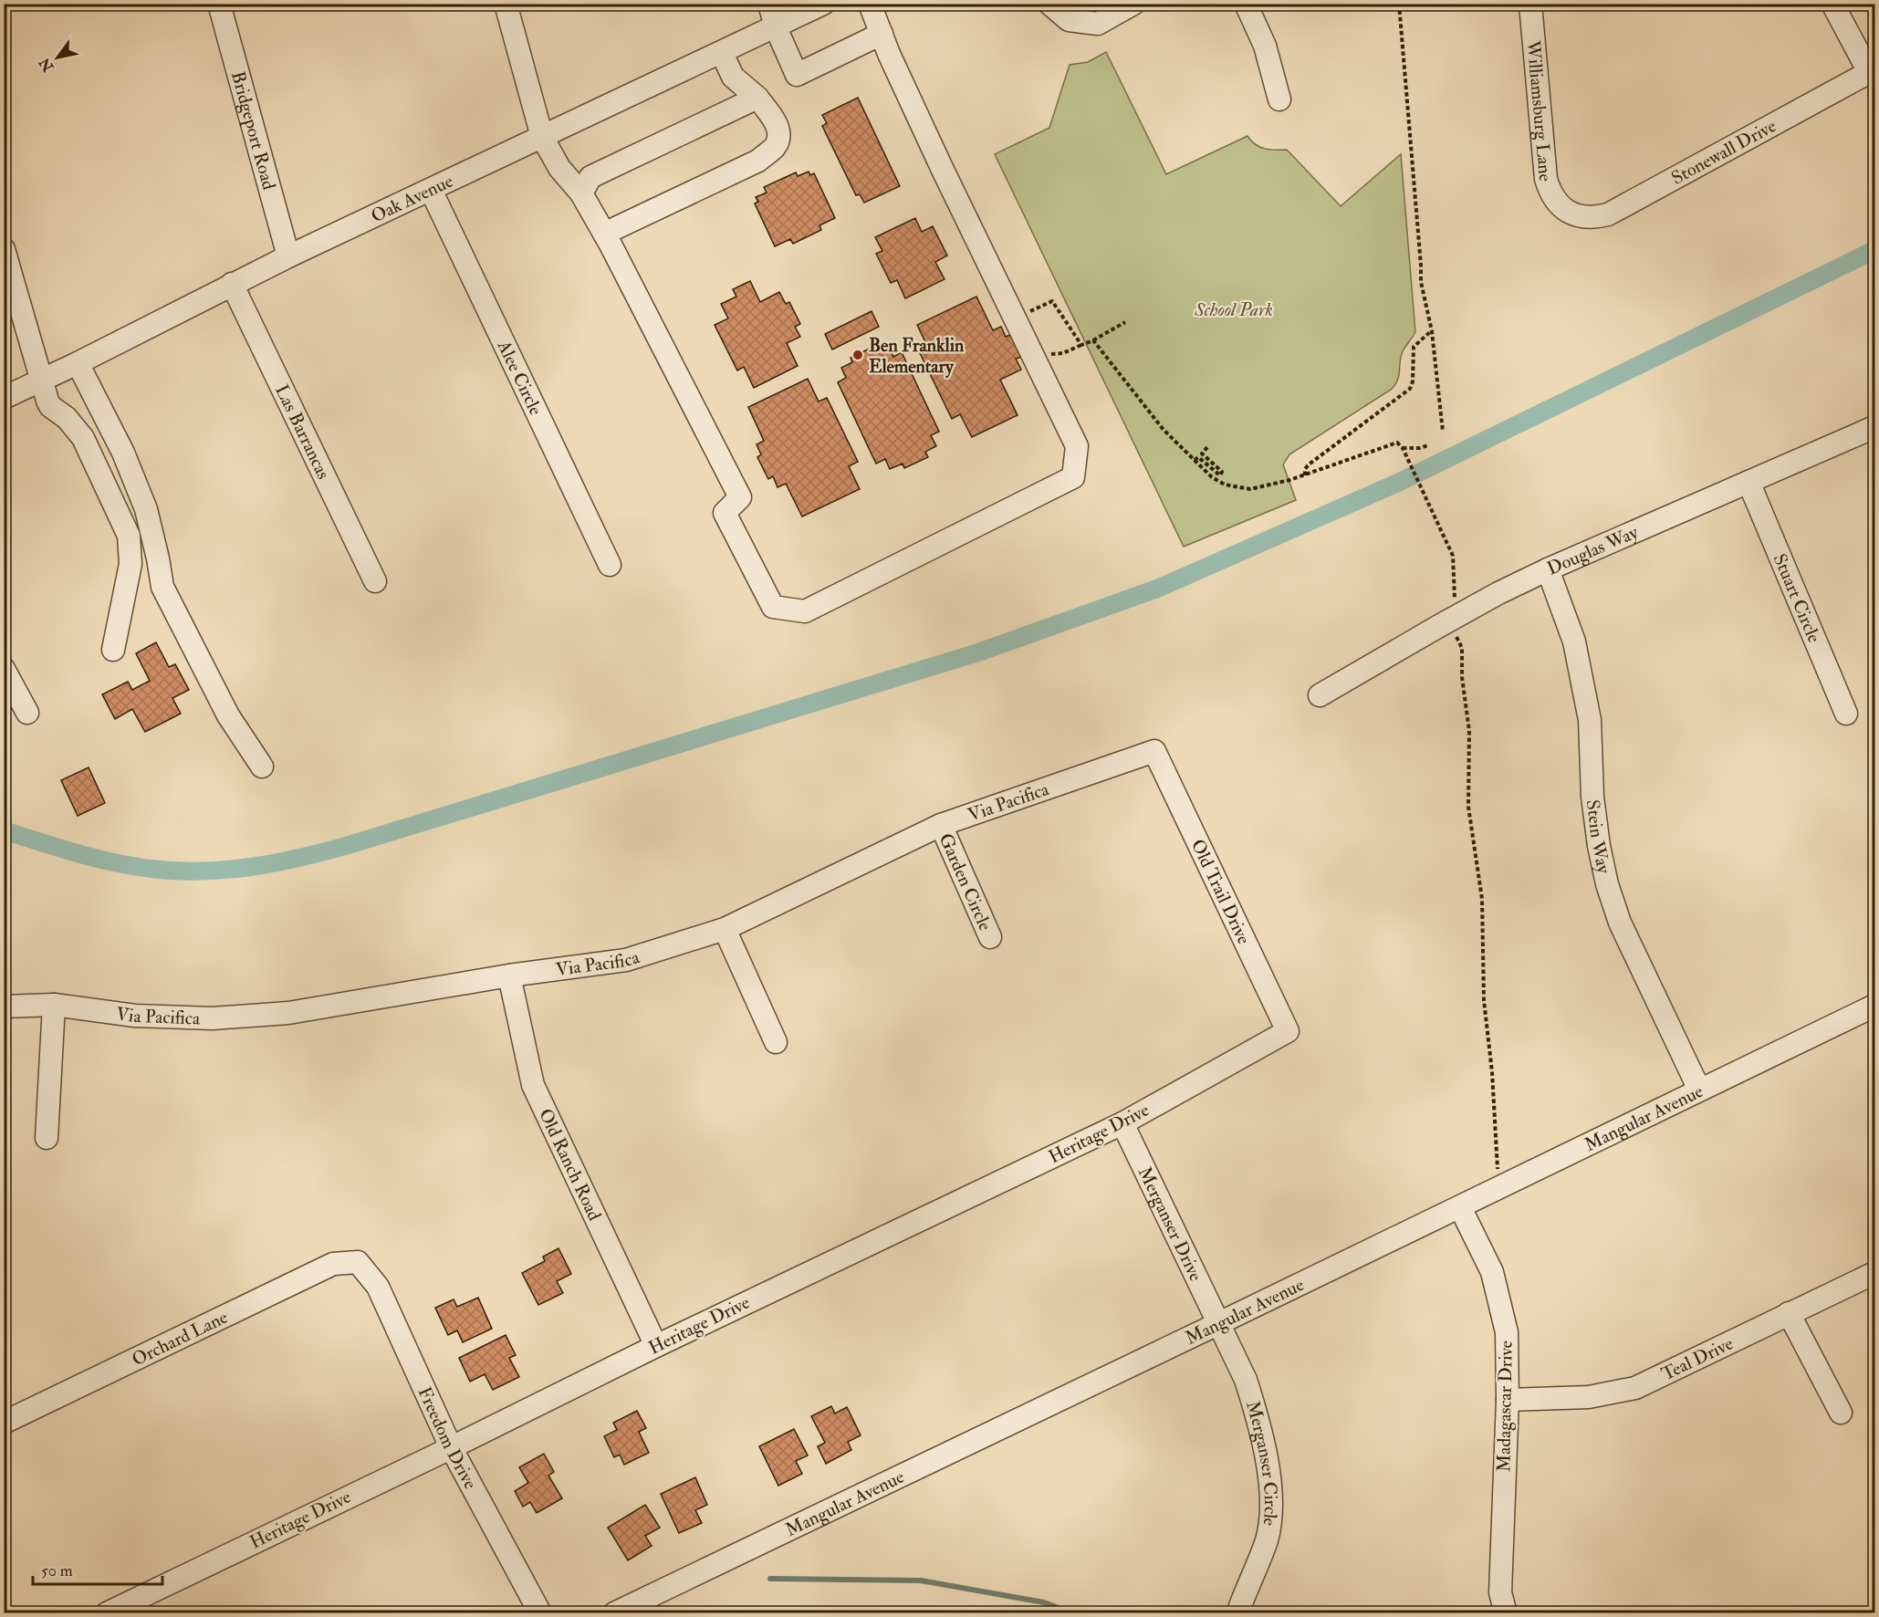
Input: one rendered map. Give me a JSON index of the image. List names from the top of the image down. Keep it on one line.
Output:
{"streets":{"street":["Williamsburg Lane","Bridgeport Road","Stonewall Drive","Oak Avenue","Alee Circle","Las Barrancas","Douglas Way","Stuart Circle","Via Pacifica","Stein Way","Garden Circle","Old Trail Drive","Mangular Avenue","Heritage Drive","Old Ranch Road","Merganser Drive","Orchard Lane","Teal Drive","Madagascar Drive","Freedom Drive","Merganser Circle"]},"crossings":[["Williamsburg Lane","Stonewall Drive"],["Bridgeport Road","Oak Avenue"],["Oak Avenue","Alee Circle"],["Oak Avenue","Las Barrancas"],["Douglas Way","Stuart Circle"],["Douglas Way","Stein Way"],["Via Pacifica","Garden Circle"],["Via Pacifica","Old Trail Drive"],["Via Pacifica","Old Ranch Road"],["Stein Way","Mangular Avenue"],["Old Trail Drive","Heritage Drive"],["Mangular Avenue","Merganser Drive"],["Mangular Avenue","Madagascar Drive"],["Mangular Avenue","Merganser Circle"],["Heritage Drive","Old Ranch Road"],["Heritage Drive","Merganser Drive"],["Heritage Drive","Freedom Drive"],["Merganser Drive","Merganser Circle"],["Orchard Lane","Freedom Drive"],["Teal Drive","Madagascar Drive"]],"parks":["School Park"],"places":["Ben Franklin Elementary"],"scale_bar":"50 m","north":"bottom left"}
